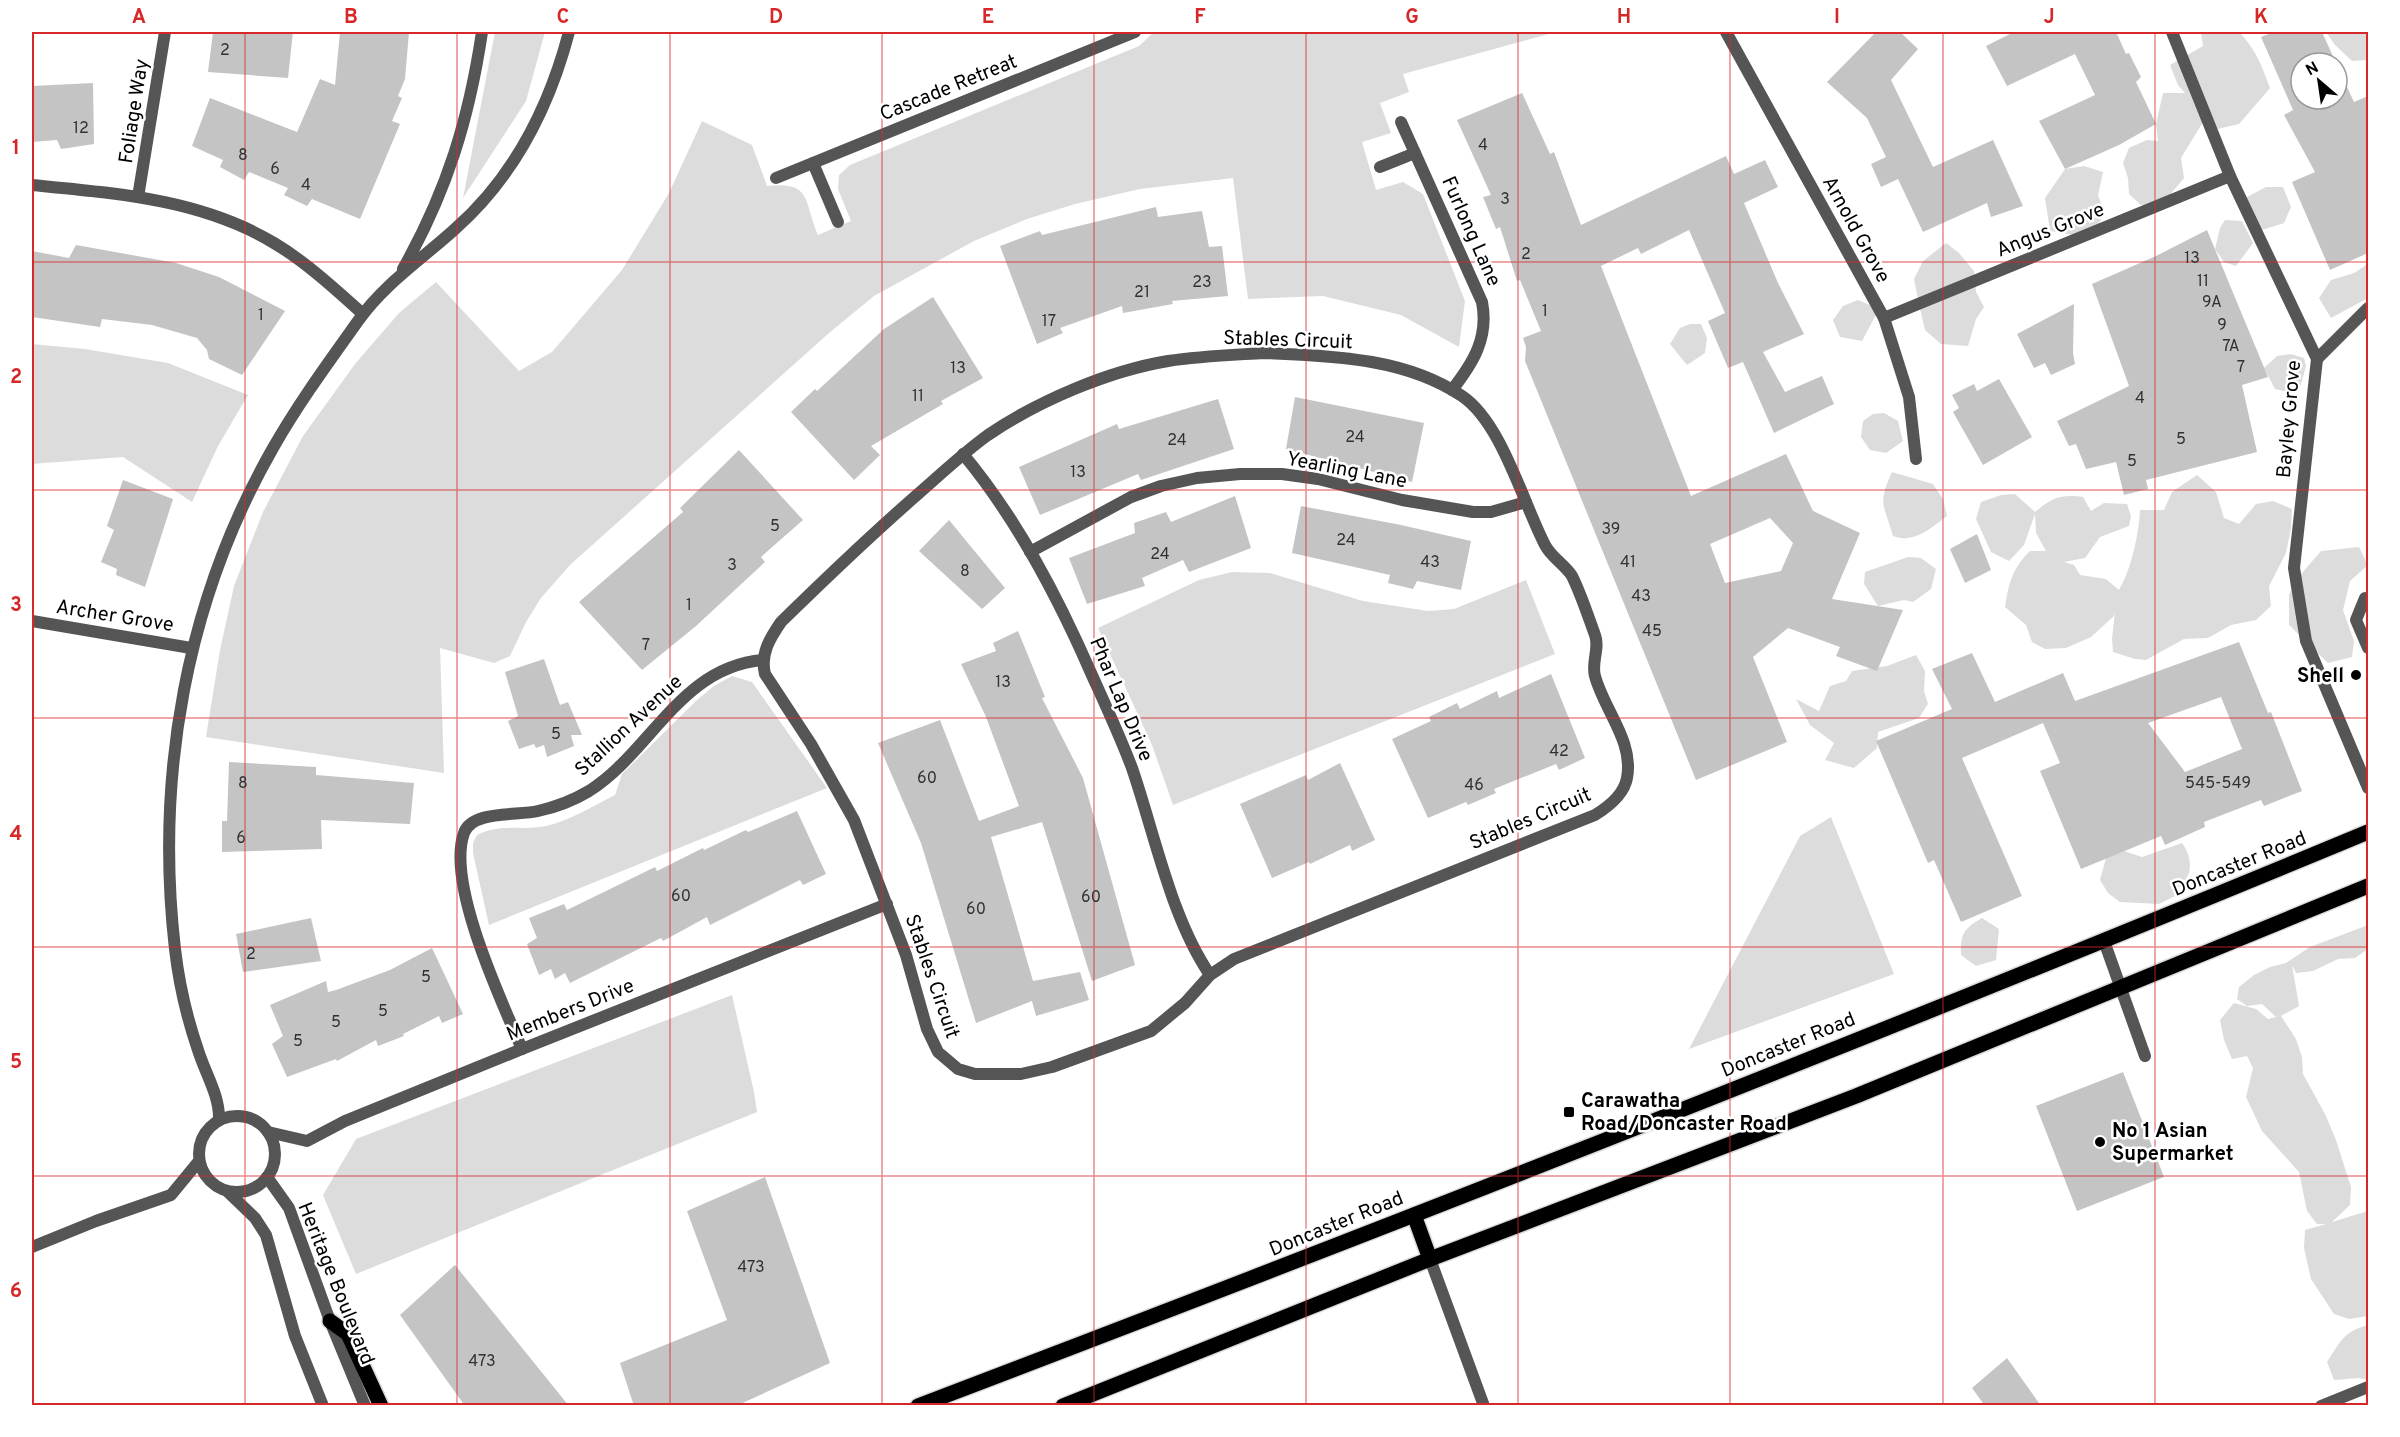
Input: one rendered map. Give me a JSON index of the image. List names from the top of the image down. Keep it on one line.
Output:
{"streets":{"main road":["Doncaster Road"],"street":["Cascade Retreat","Foliage Way","Arnold Grove","Angus Grove","Furlong Lane","Stables Circuit","Bayley Grove","Yearling Lane","Archer Grove","Phar Lap Drive","Stallion Avenue","Members Drive","Heritage Boulevard"]},"crossings":[["Arnold Grove","Angus Grove"],["Angus Grove","Bayley Grove"],["Furlong Lane","Stables Circuit"],["Stables Circuit","Yearling Lane"],["Stables Circuit","Phar Lap Drive"],["Stables Circuit","Stallion Avenue"],["Stables Circuit","Members Drive"],["Yearling Lane","Phar Lap Drive"],["Stallion Avenue","Members Drive"],["Members Drive","Heritage Boulevard"]],"places":{"other":["Shell","No 1 Asian Supermarket"],"transit":["Carawatha Road/Doncaster Road"]},"house_numbers":["2","12","4","8","6","4","3","2","13","11","23","21","9A","1","1","17","9","7A","7","13","11","4","24","5","24","5","13","5","39","24","24","43","41","3","8","43","1","45","7","13","5","42","60","8","545-549","46","6","60","60","60","2","5","5","5","5","473","473"],"north":"top left","grid":{"columns":["A","B","C","D","E","F","G","H","I","J","K"],"rows":["1","2","3","4","5","6"]}}
